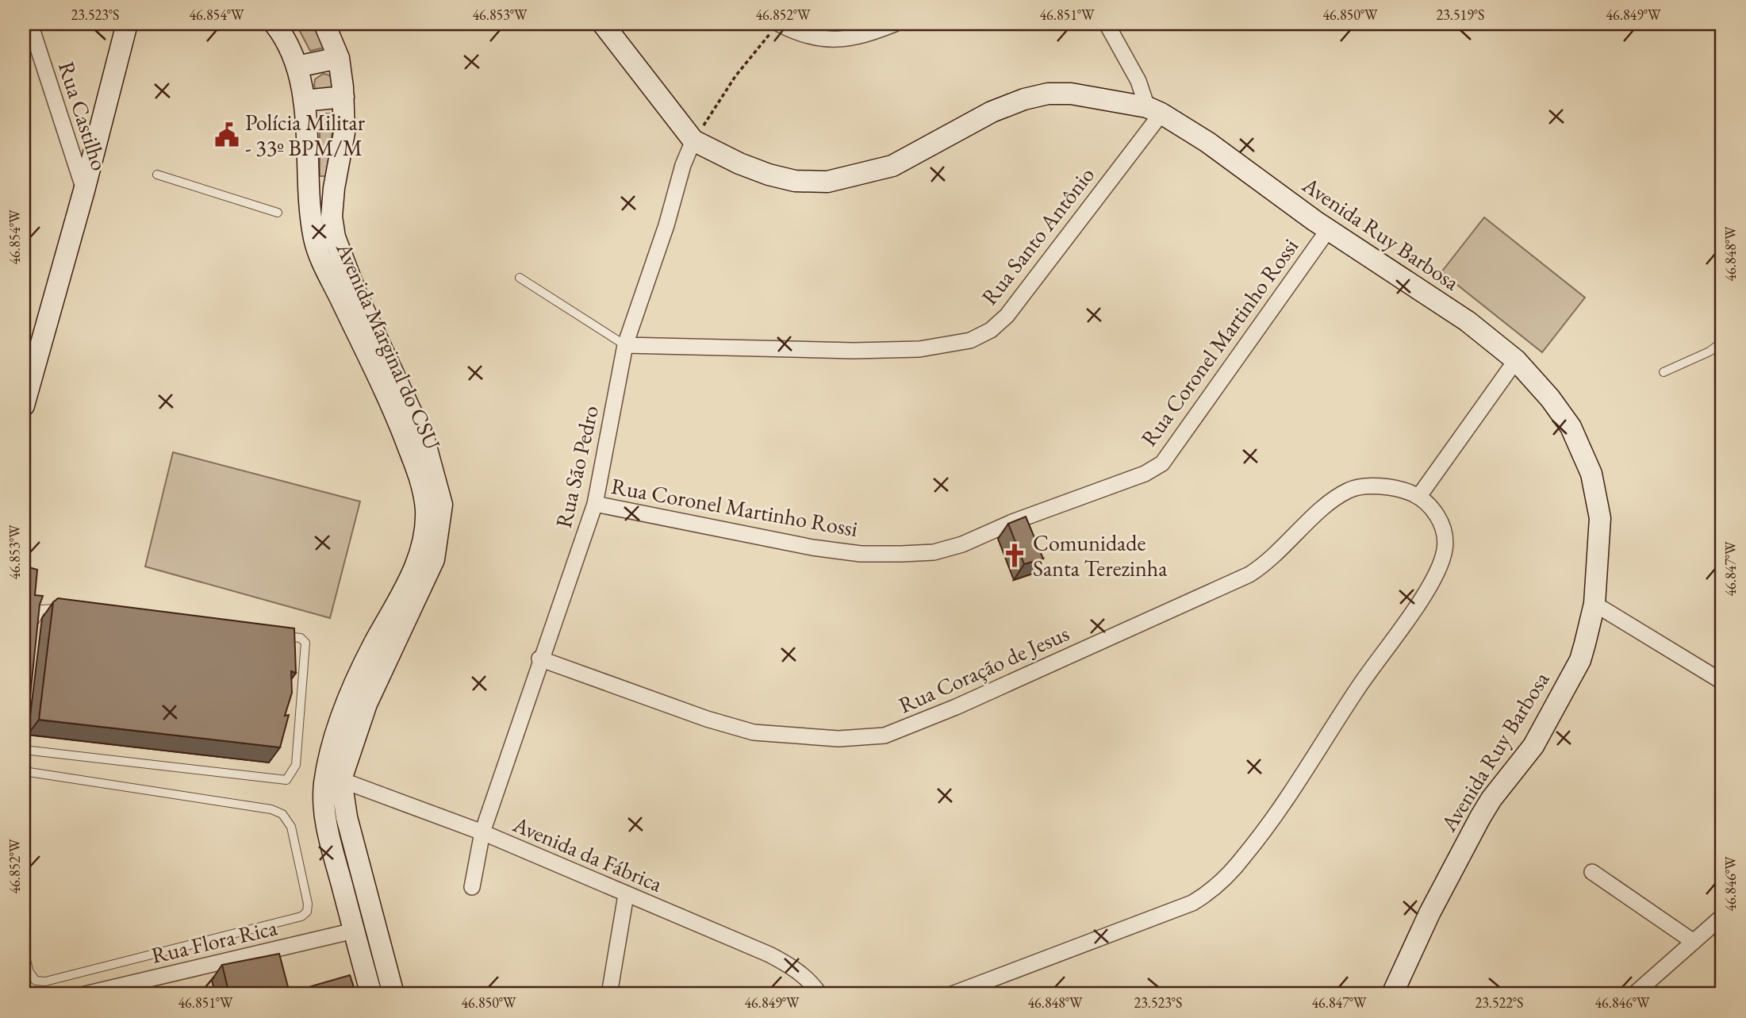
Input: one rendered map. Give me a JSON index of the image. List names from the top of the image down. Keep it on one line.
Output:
{"streets":{"street":["Rua Castilho","Avenida Ruy Barbosa","Rua Santo Antônio","Rua Coronel Martinho Rossi","Avenida Marginal do CSU","Rua São Pedro","Rua Coração de Jesus","Avenida da Fábrica","Rua Flora Rica"]},"crossings":[["Avenida Ruy Barbosa","Rua Santo Antônio"],["Avenida Ruy Barbosa","Rua Coronel Martinho Rossi"],["Avenida Ruy Barbosa","Rua São Pedro"],["Rua Santo Antônio","Rua São Pedro"],["Rua Coronel Martinho Rossi","Rua São Pedro"],["Avenida Marginal do CSU","Avenida da Fábrica"],["Rua São Pedro","Rua Coração de Jesus"],["Rua São Pedro","Avenida da Fábrica"]],"places":{"public building":["Polícia Militar - 33º BPM/M"],"church":["Comunidade Santa Terezinha"]},"coordinates":["23.523°S","46.854°W","46.853°W","46.852°W","46.851°W","46.850°W","23.519°S","46.849°W","46.848°W","46.847°W","46.846°W","23.522°S"]}
